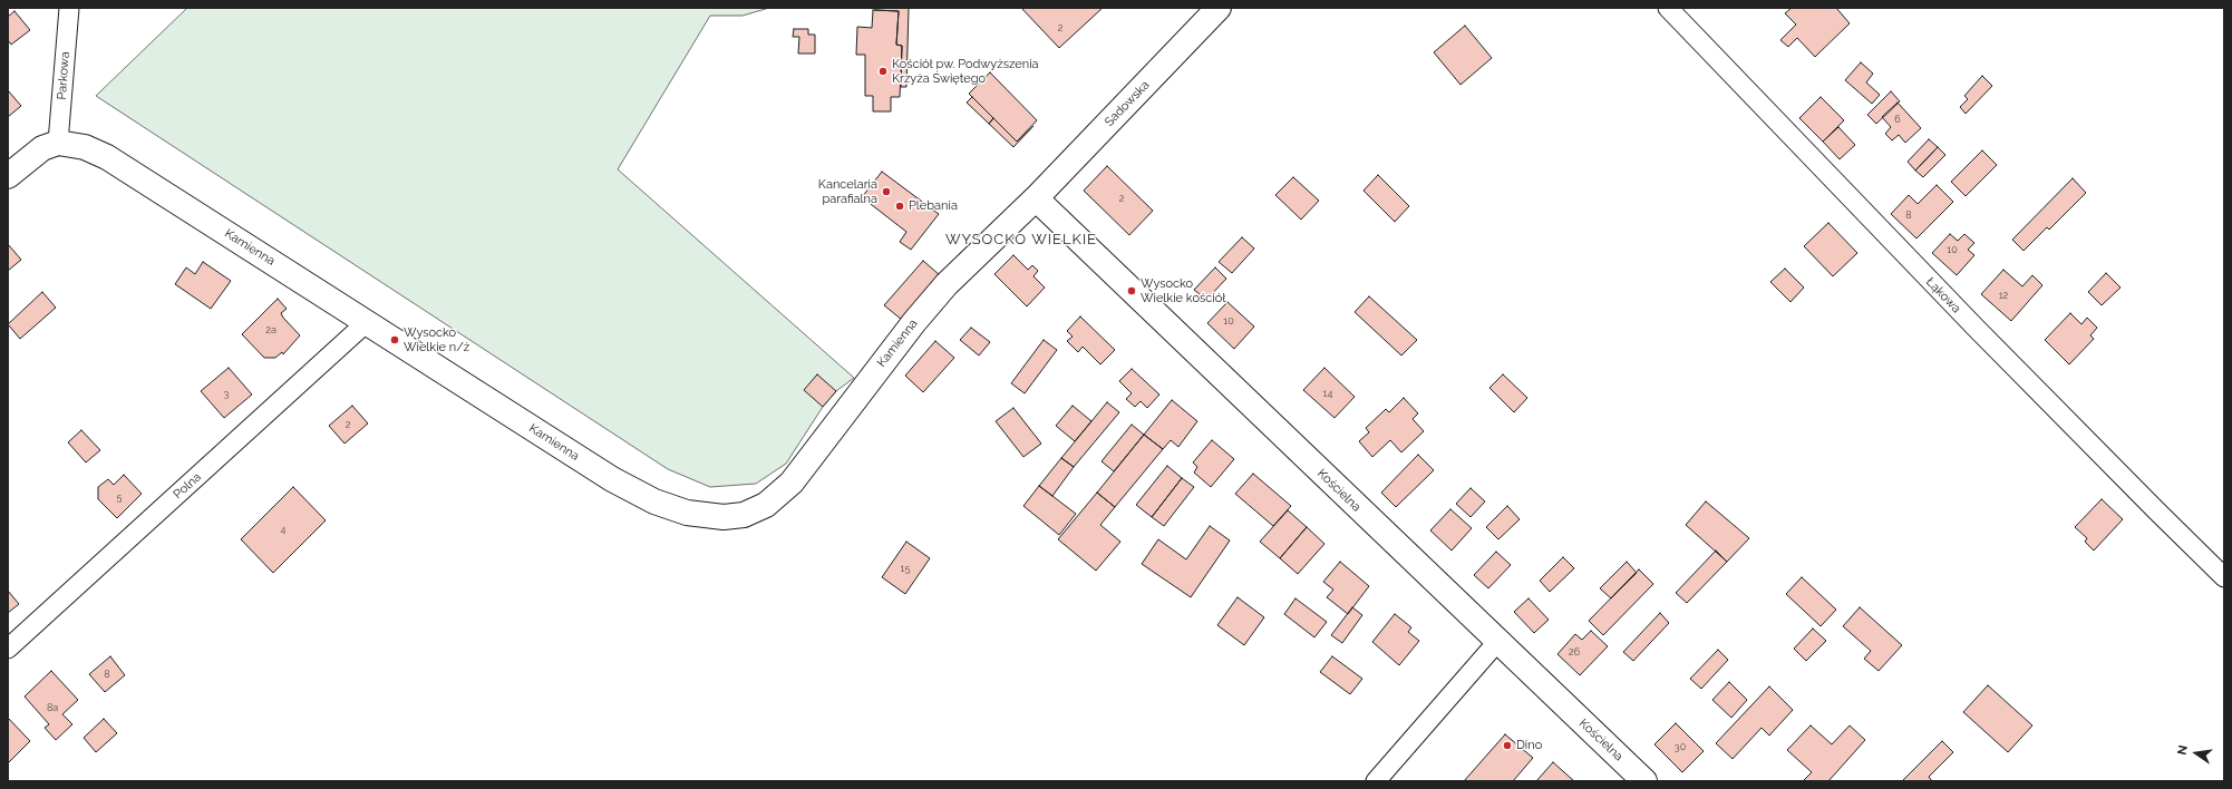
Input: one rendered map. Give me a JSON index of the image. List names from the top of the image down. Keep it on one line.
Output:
{"streets":{"street":["Parkowa","Sadowska","Kamienna","Łąkowa","Polna","Kościelna"]},"crossings":[["Parkowa","Kamienna"],["Sadowska","Kamienna"],["Sadowska","Kościelna"],["Kamienna","Polna"],["Kamienna","Kościelna"]],"districts":["WYSOCKO WIELKIE"],"places":["Kościół pw. Podwyższenia Krzyża Świętego","Kancelaria parafialna","Plebania","Wysocko Wielkie kościół","Wysocko Wielkie n/ż","Dino"],"house_numbers":["2","6","2","8","10","12","10","2a","3","14","2","5","4","15","26","8","8a","30"],"north":"left"}
